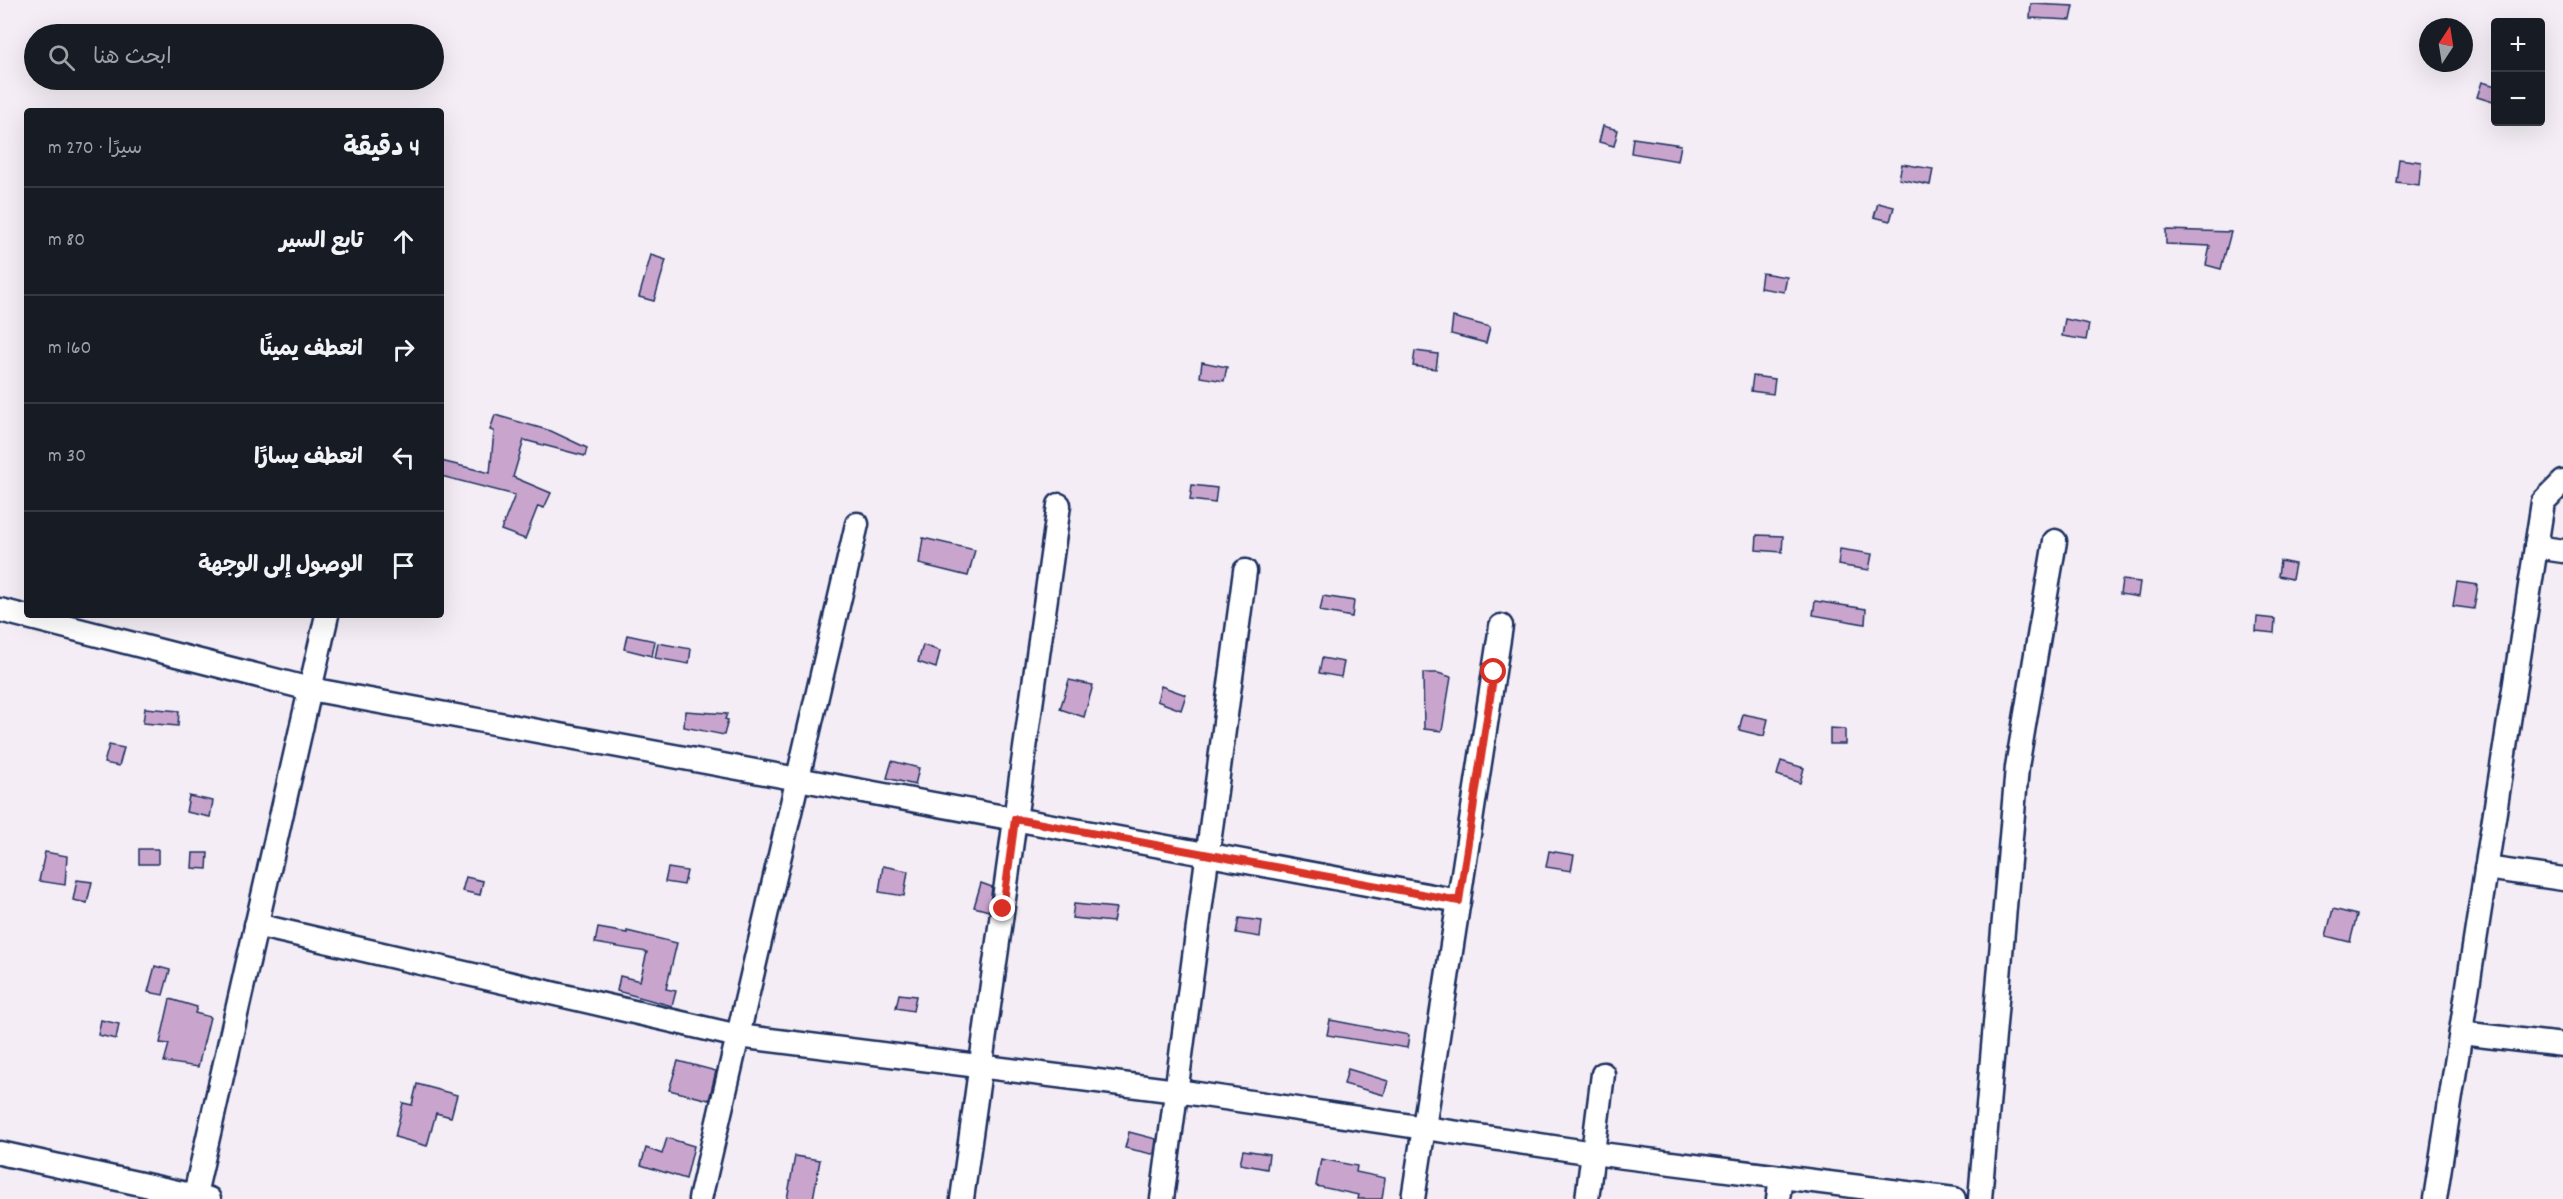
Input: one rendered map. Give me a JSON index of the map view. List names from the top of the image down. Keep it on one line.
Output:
{"north":"top","page":{"map_buttons":["+","−"],"search":"ابحث هنا","heading":["4 دقيقة","سيرًا · 270 m"],"list":[["تابع السير","80 m"],["انعطف يمينًا","160 m"],["انعطف يسارًا","30 m"],"الوصول إلى الوجهة"]}}
